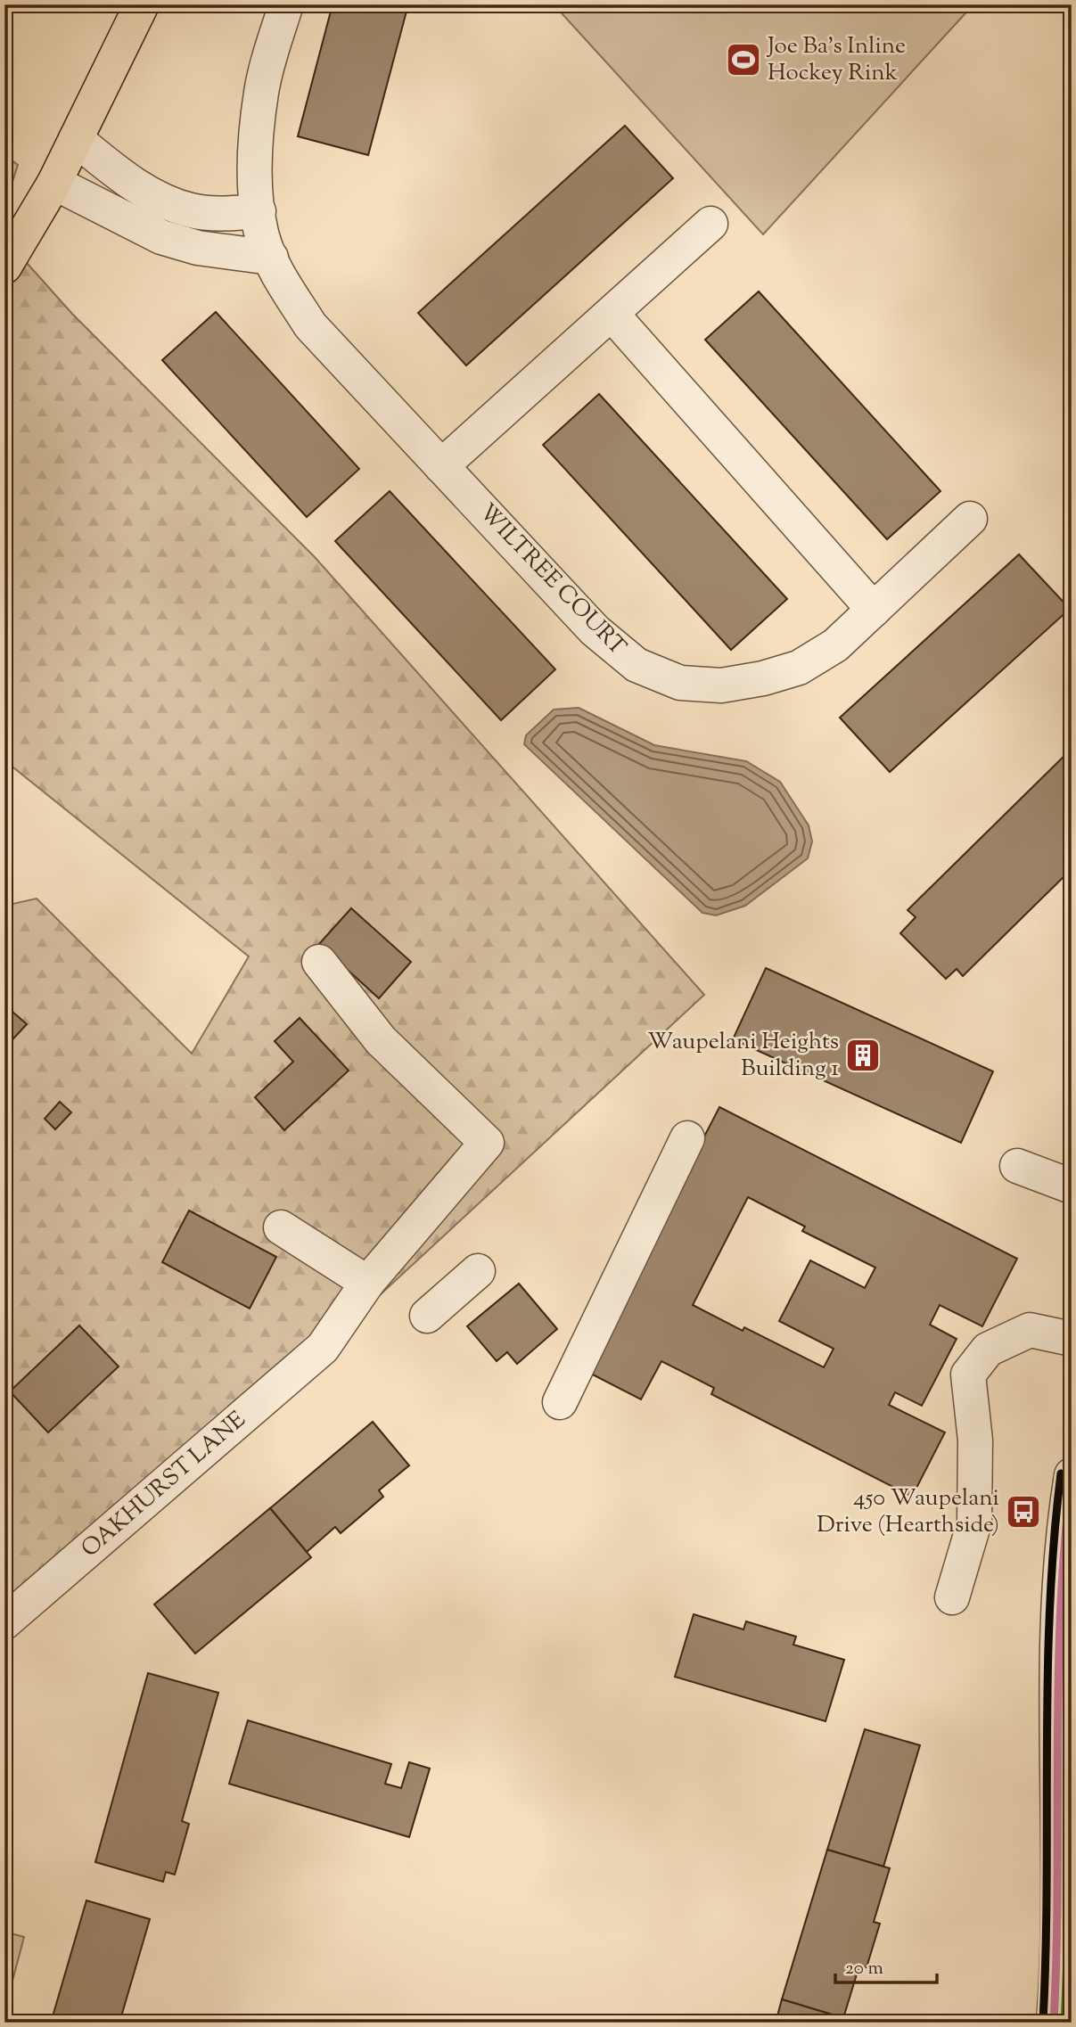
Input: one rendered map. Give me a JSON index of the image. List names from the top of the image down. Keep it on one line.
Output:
{"streets":{"street":["WILTREE COURT","OAKHURST LANE"]},"places":{"sports":["Joe Ba's Inline Hockey Rink"],"building":["Waupelani Heights Building 1"],"bus stop":["450 Waupelani Drive (Hearthside)"]},"scale_bar":"20 m"}
